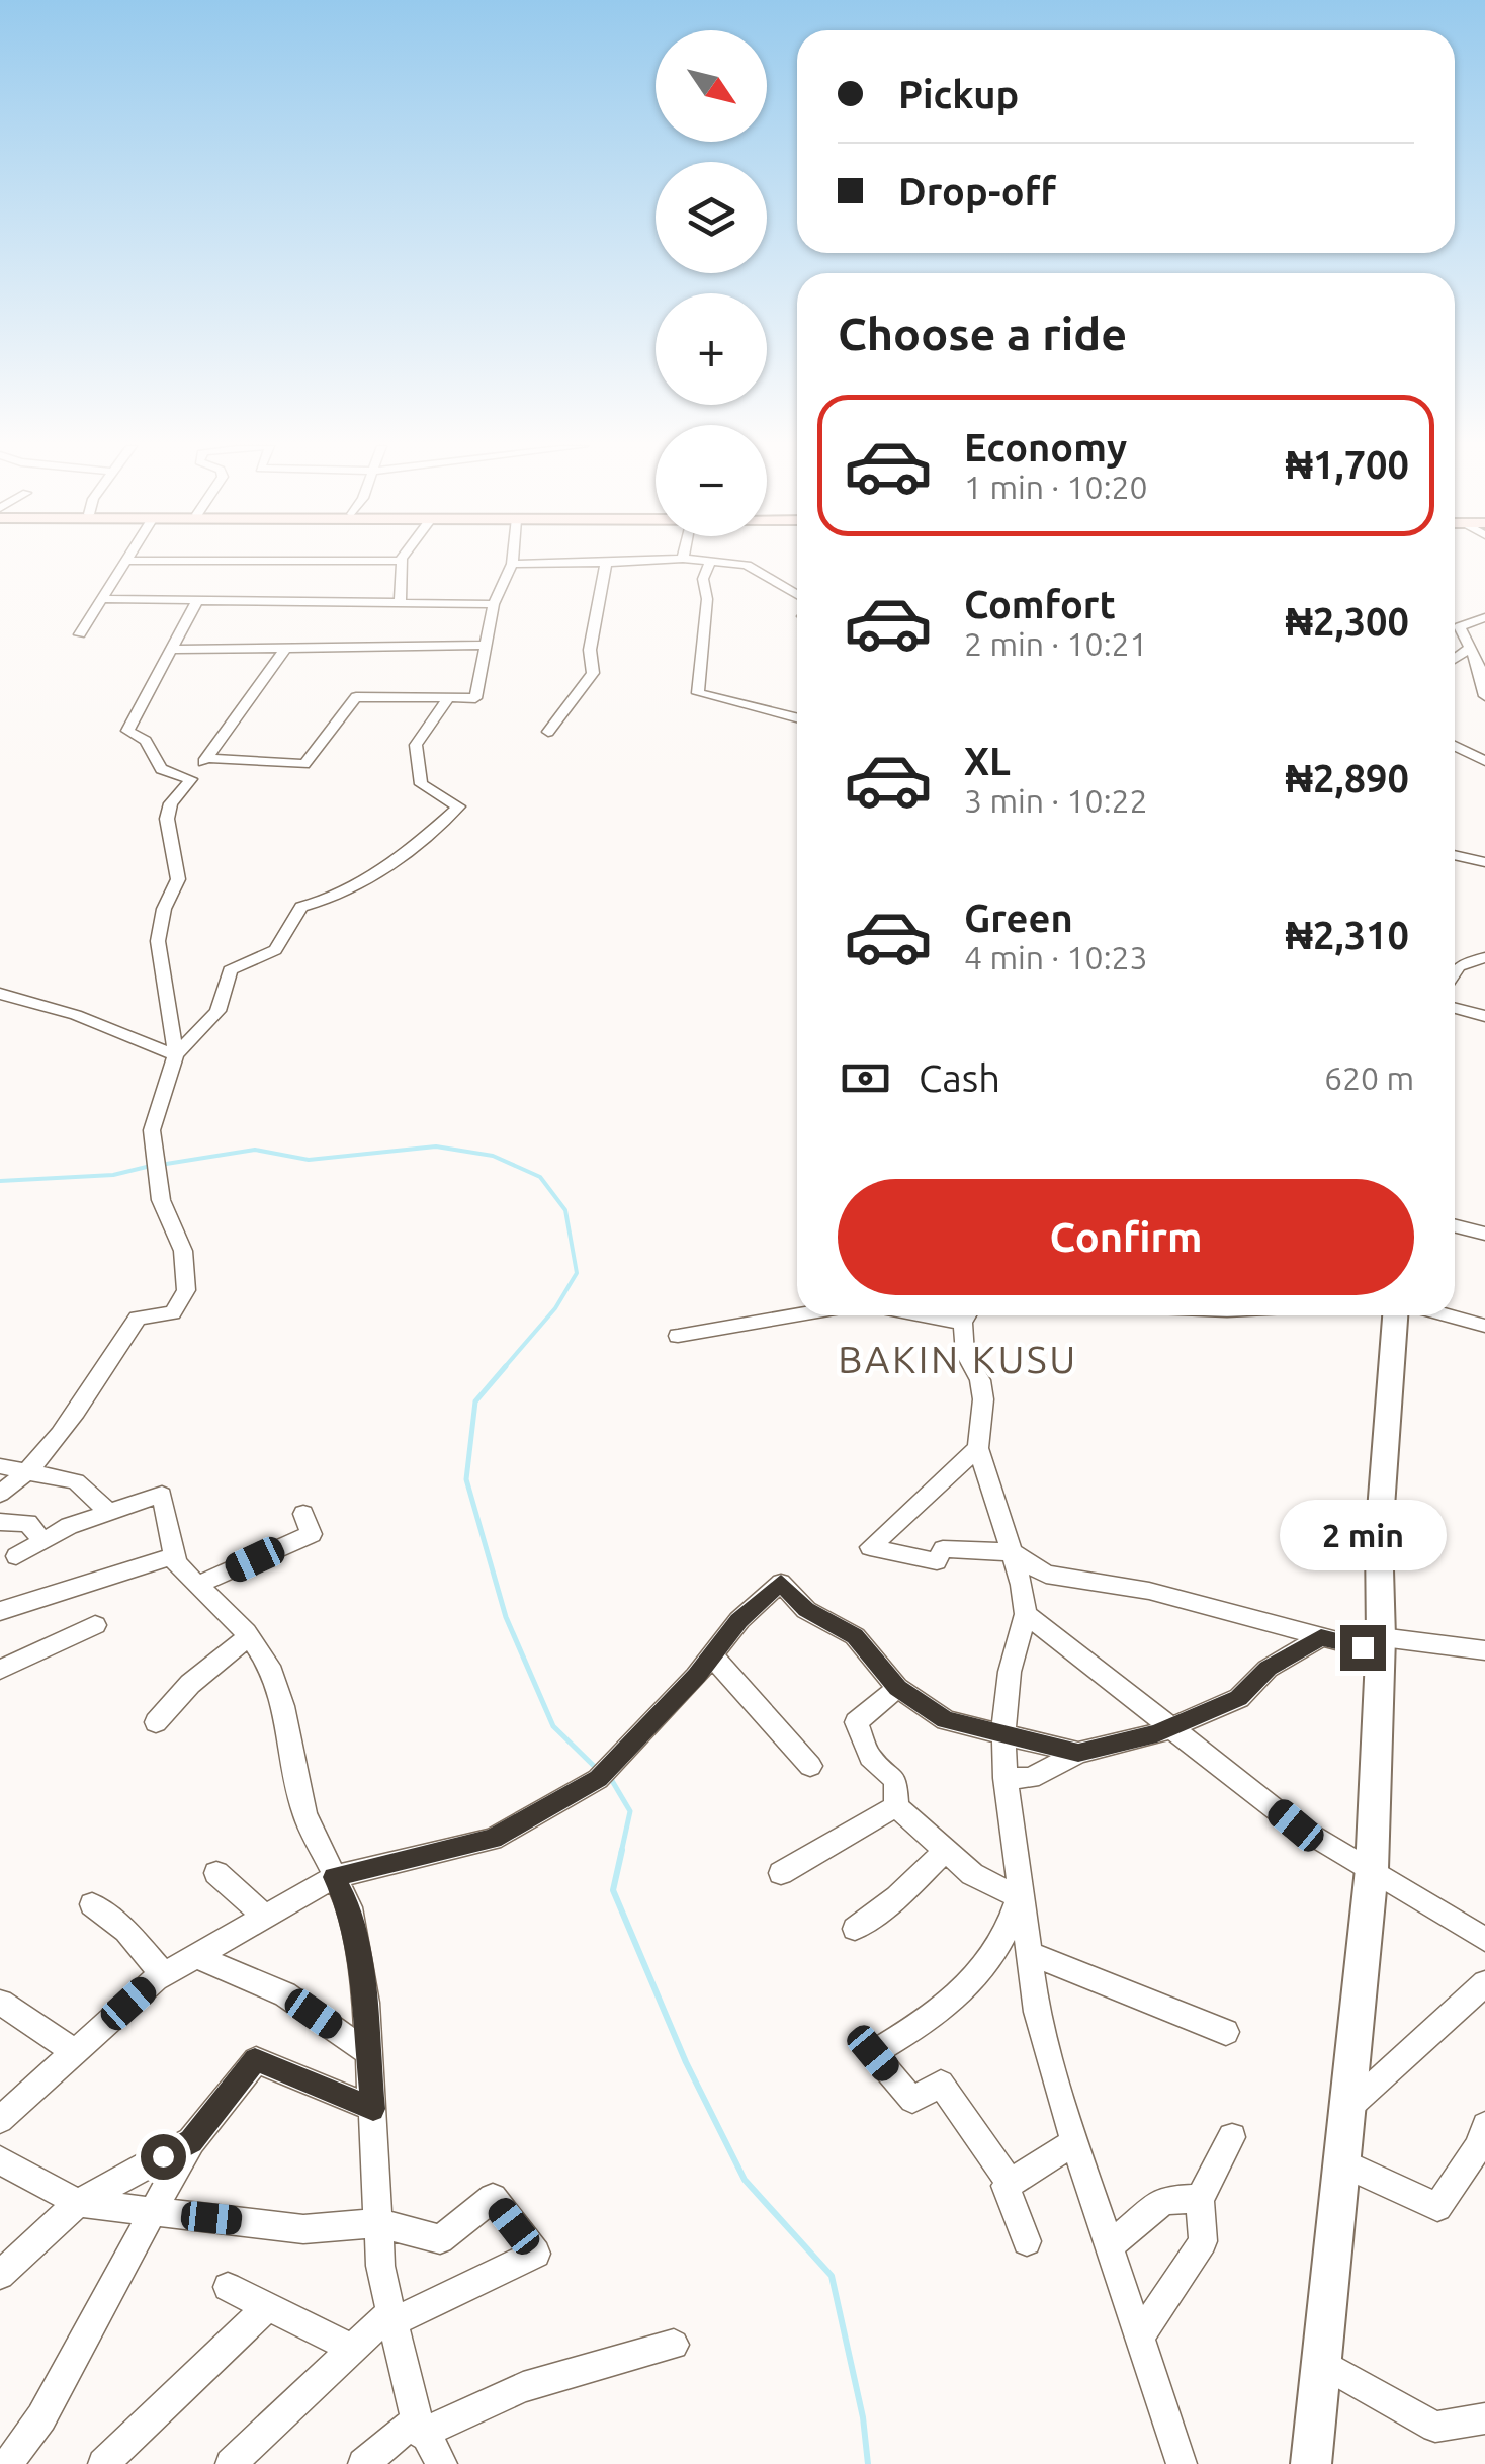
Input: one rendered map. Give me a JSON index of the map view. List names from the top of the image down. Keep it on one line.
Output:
{"districts":["BAKIN KUSU"],"north":"bottom right","page":{"map_buttons":["+","−"],"banner":["Pickup","Drop-off"],"heading":"Choose a ride","list":[{"name":"Economy","note":"1 min · 10:20","value":"₦1,700"},{"name":"Comfort","note":"2 min · 10:21","value":"₦2,300"},{"name":"XL","note":"3 min · 10:22","value":"₦2,890"},{"name":"Green","note":"4 min · 10:23","value":"₦2,310"}],"pay":["Cash","620 m"],"buttons":"Confirm","bubble":"2 min"}}
